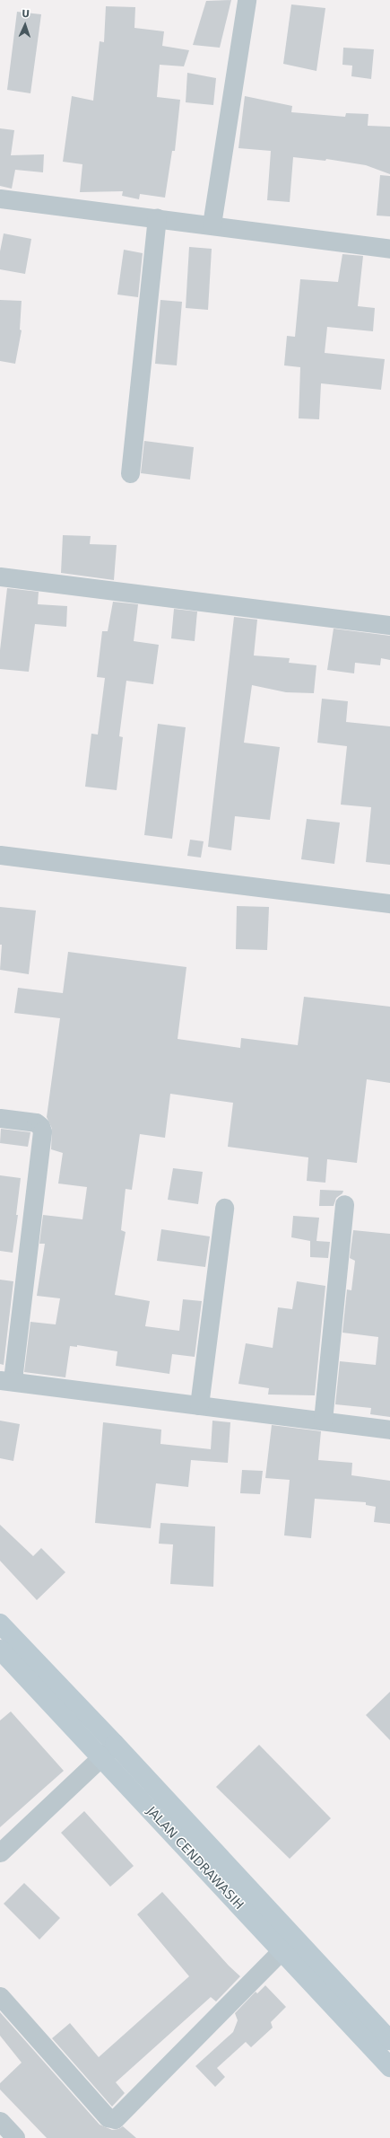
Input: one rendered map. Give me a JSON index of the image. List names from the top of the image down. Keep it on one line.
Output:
{"streets":{"main road":["JALAN CENDRAWASIH"]},"north":"top"}
